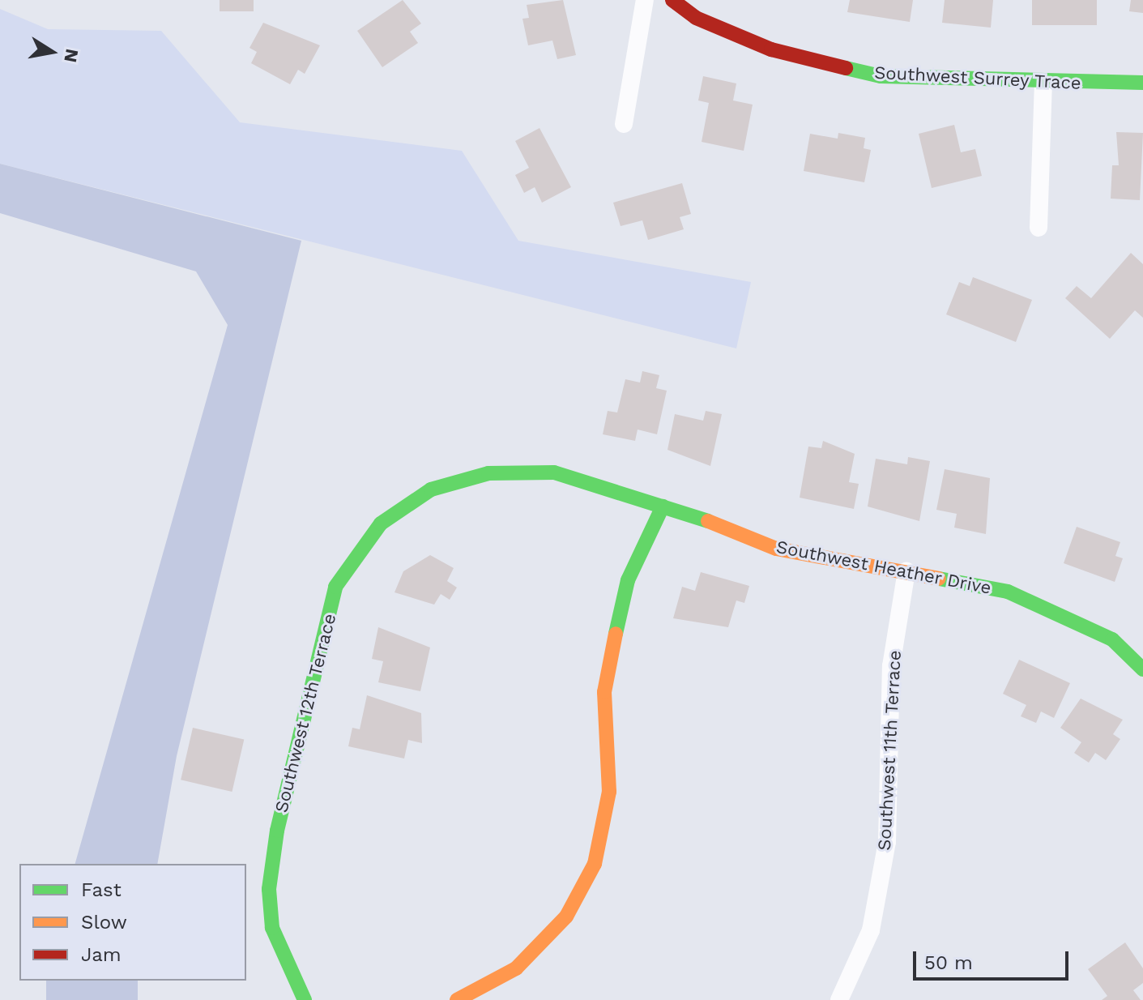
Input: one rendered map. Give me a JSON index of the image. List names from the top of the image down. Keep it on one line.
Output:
{"streets":{"street":["Southwest Surrey Trace","Southwest Heather Drive","Southwest 12th Terrace","Southwest 11th Terrace"]},"crossings":[["Southwest Heather Drive","Southwest 12th Terrace"],["Southwest Heather Drive","Southwest 11th Terrace"]],"legend":["Fast","Slow","Jam"],"scale_bar":"50 m","north":"right"}
